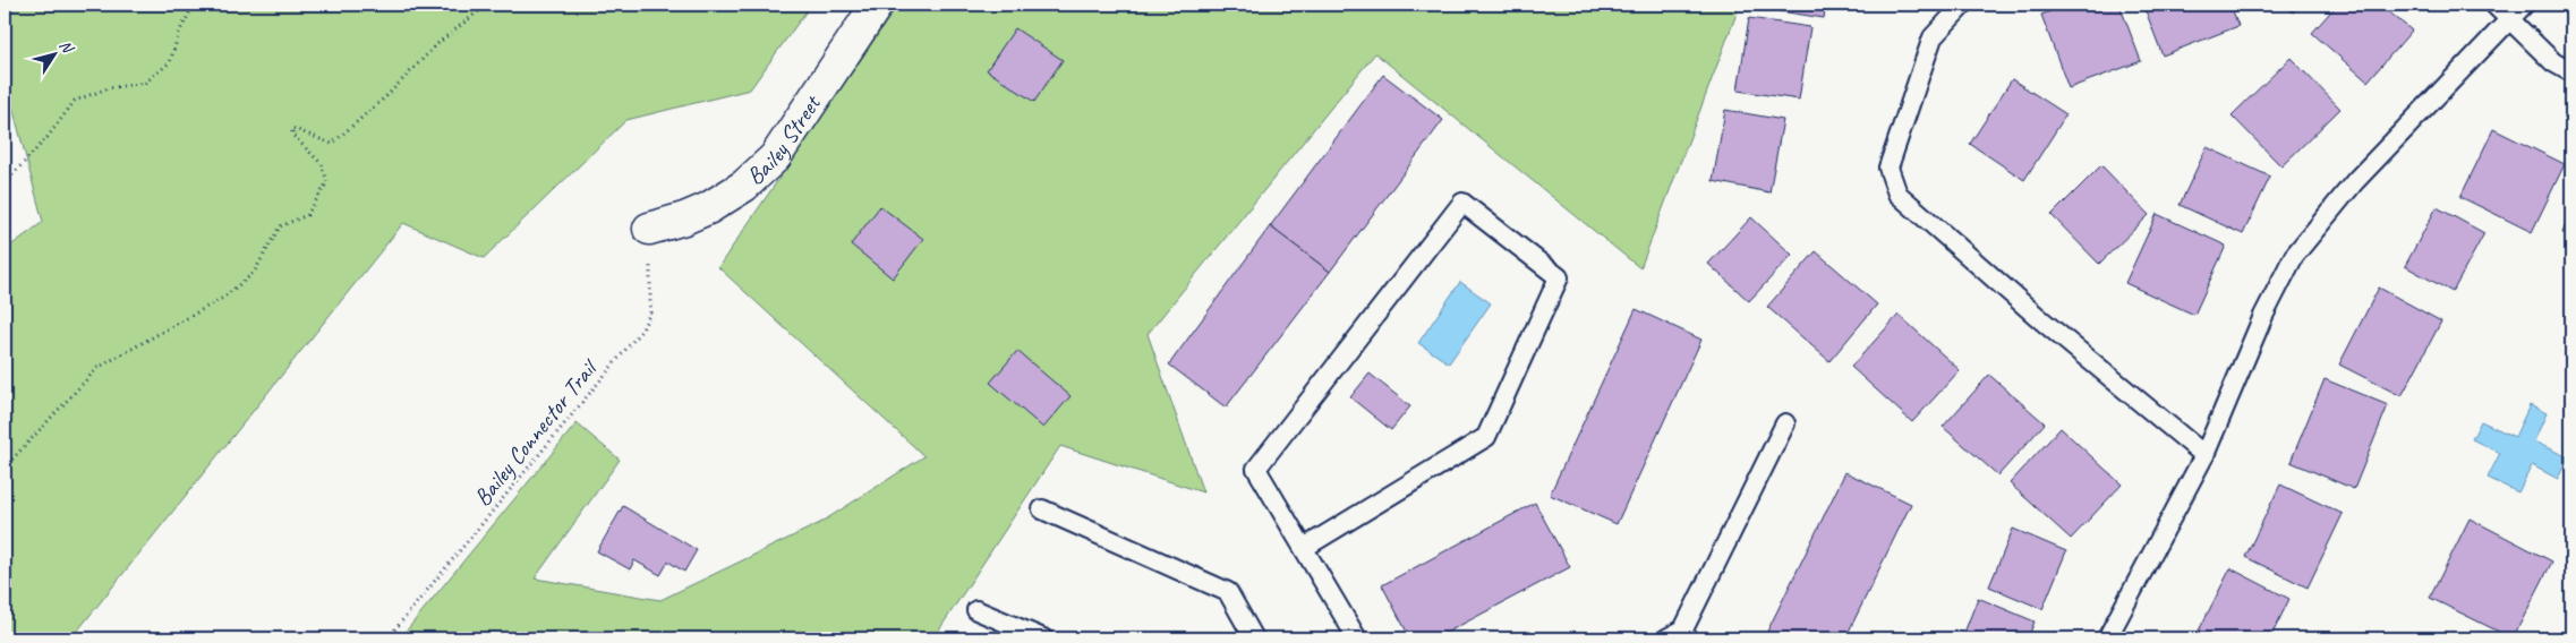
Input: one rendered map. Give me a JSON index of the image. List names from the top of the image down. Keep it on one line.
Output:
{"streets":{"street":["Bailey Street"],"path":["Bailey Connector Trail"]},"crossings":[["Bailey Street","Bailey Connector Trail"]],"north":"top right"}
